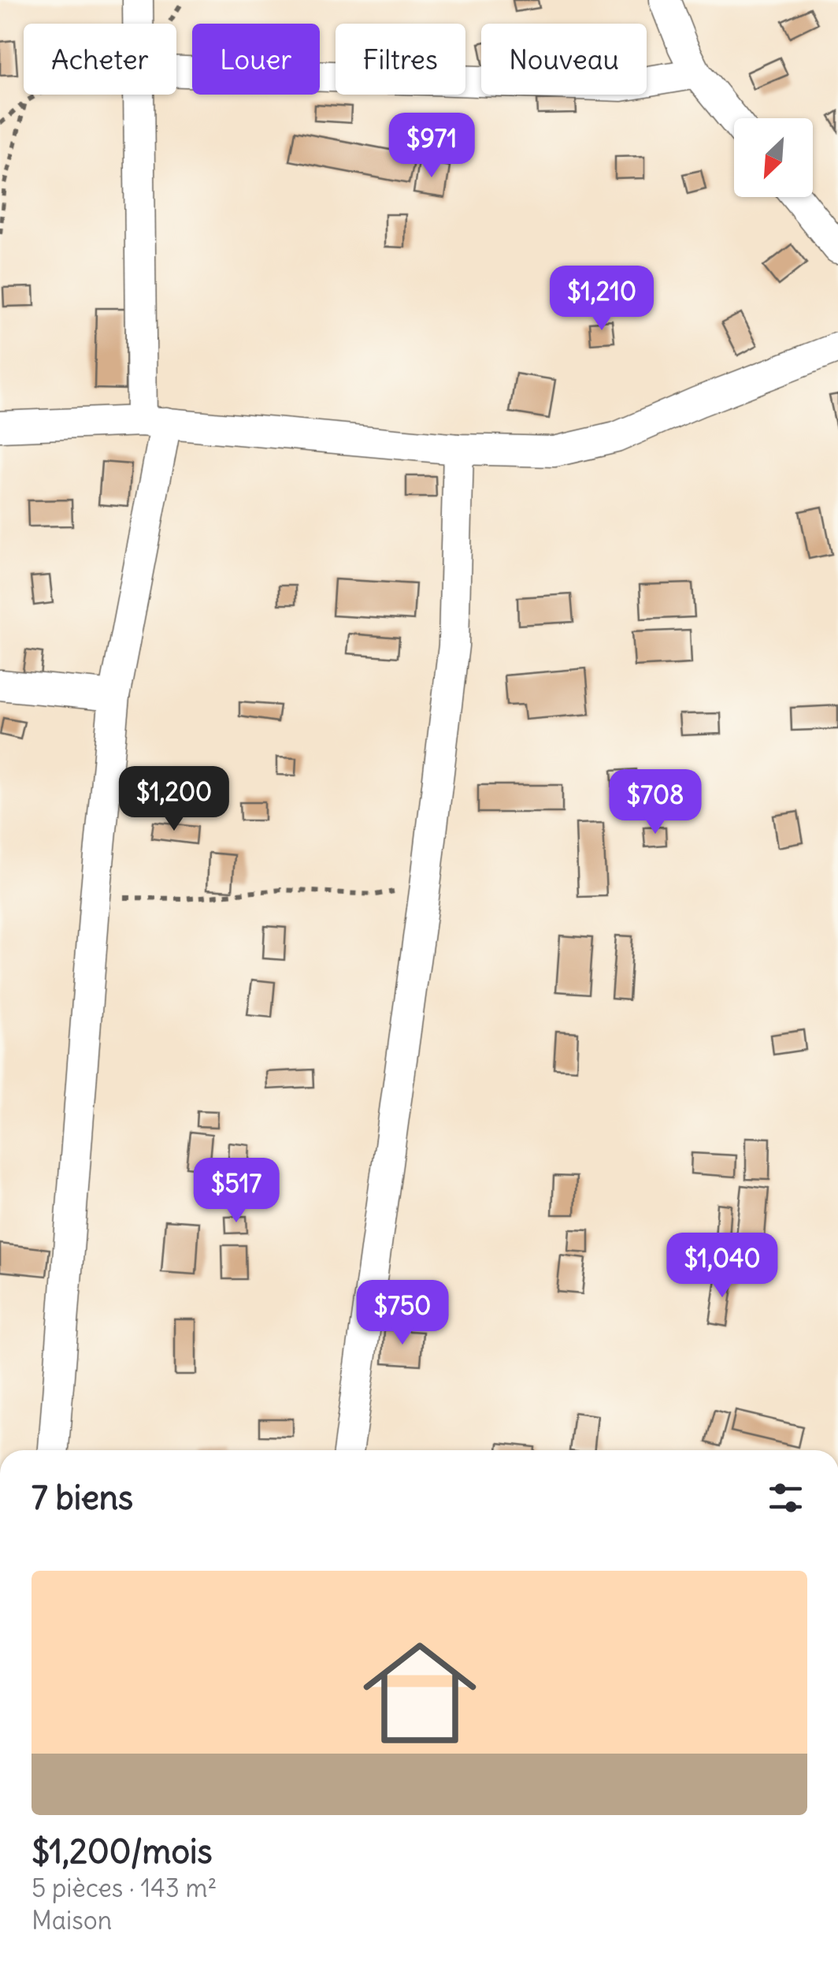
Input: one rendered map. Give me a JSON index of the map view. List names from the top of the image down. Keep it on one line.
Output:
{"north":"bottom left","page":{"chip":["Acheter","Louer","Filtres","Nouveau"],"price":["$971","$1,210","$1,200","$708","$517","$1,040","$750"],"heading":"7 biens","list":[{"name":"$1,200/mois","note":"5 pièces · 143 m² · Maison"}]}}
